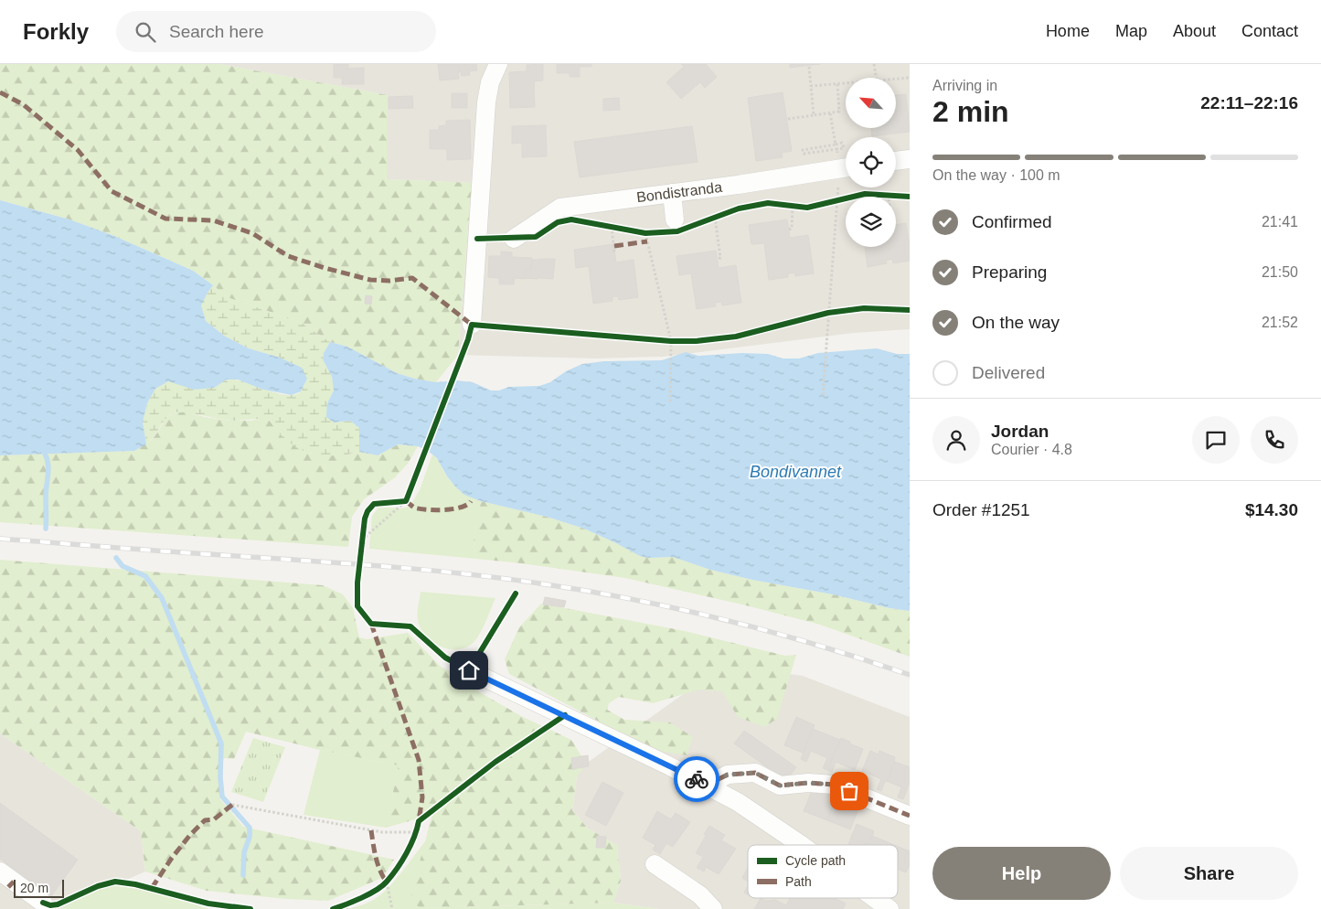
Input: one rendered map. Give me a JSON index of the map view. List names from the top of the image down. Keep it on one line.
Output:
{"streets":{"street":["Bondistranda"]},"water":["Bondivannet"],"legend":["Cycle path","Path"],"scale_bar":"20 m","north":"top left","page":{"header":"Forkly","search":"Search here","nav":["Home","Map","About","Contact"],"heading":["2 min","Arriving in","22:11–22:16"],"panel":["Jordan","Courier · 4.8","Order #1251","$14.30"],"bar":"On the way · 100 m","list":[["Confirmed","21:41"],["Preparing","21:50"],["On the way","21:52"],"Delivered"],"buttons":["Help","Share"],"scale":"20 m"}}
